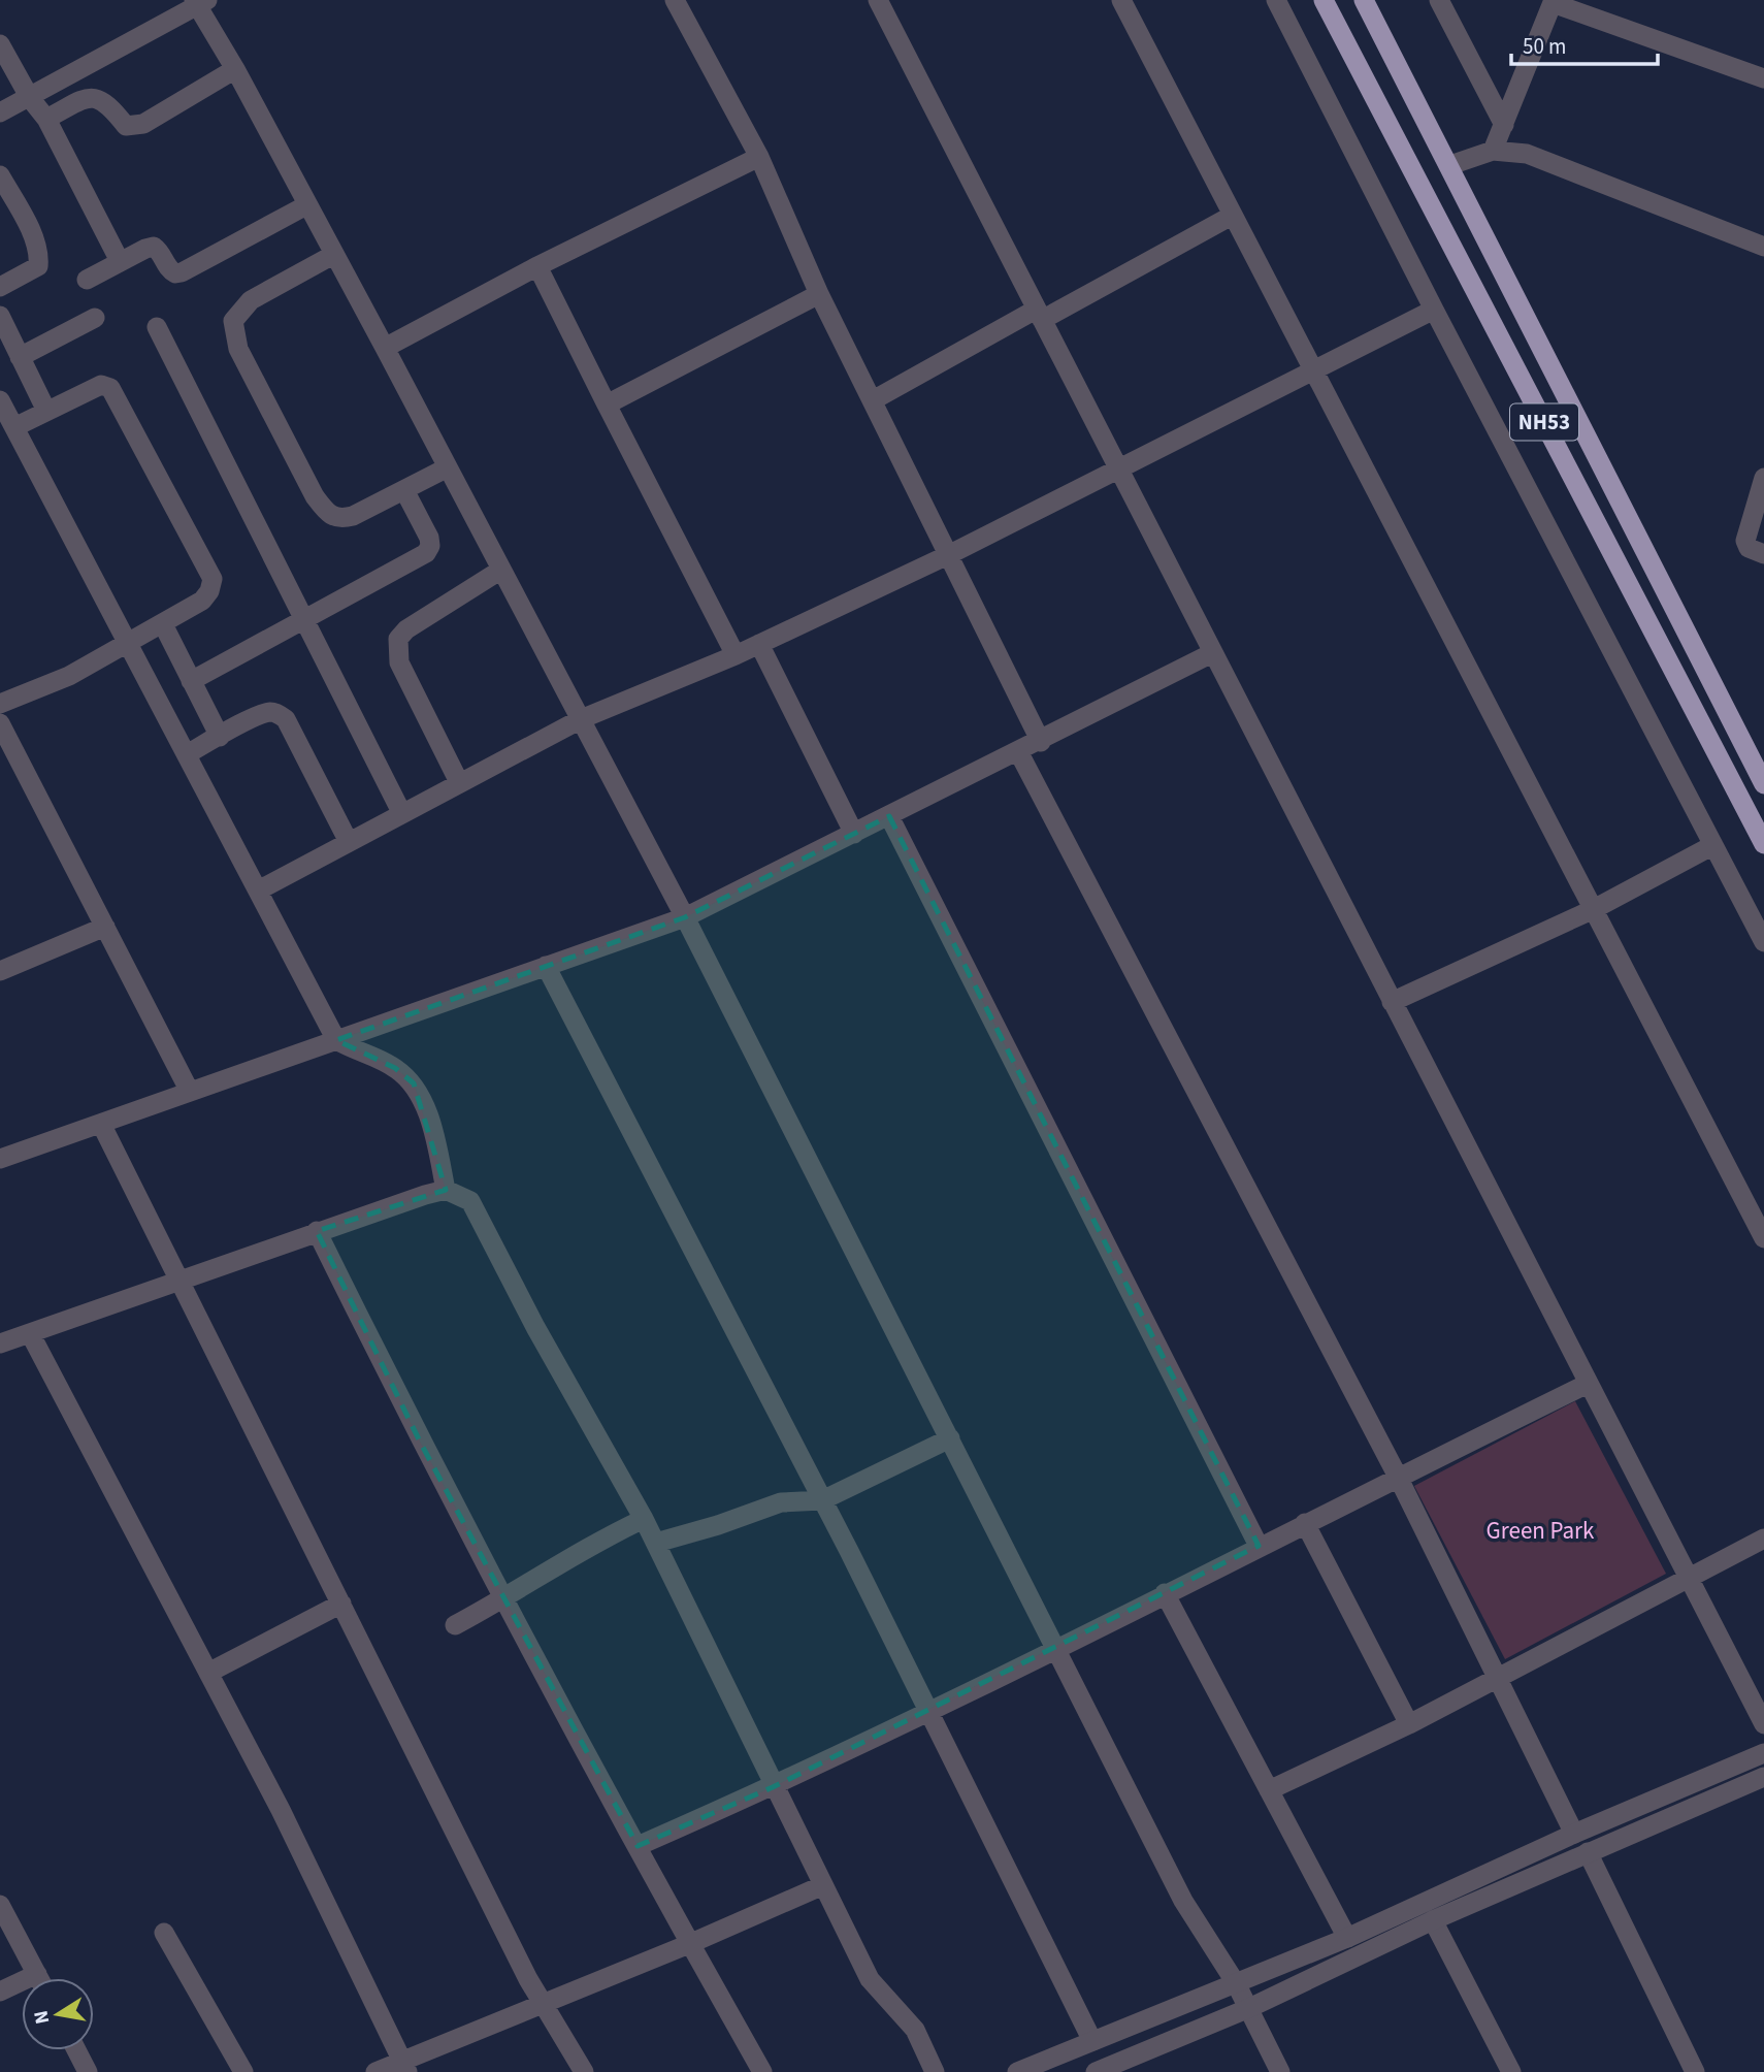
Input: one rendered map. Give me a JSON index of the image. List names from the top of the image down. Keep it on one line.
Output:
{"streets":{"highway":["NH53"]},"parks":["Green Park"],"scale_bar":"50 m","north":"left"}
